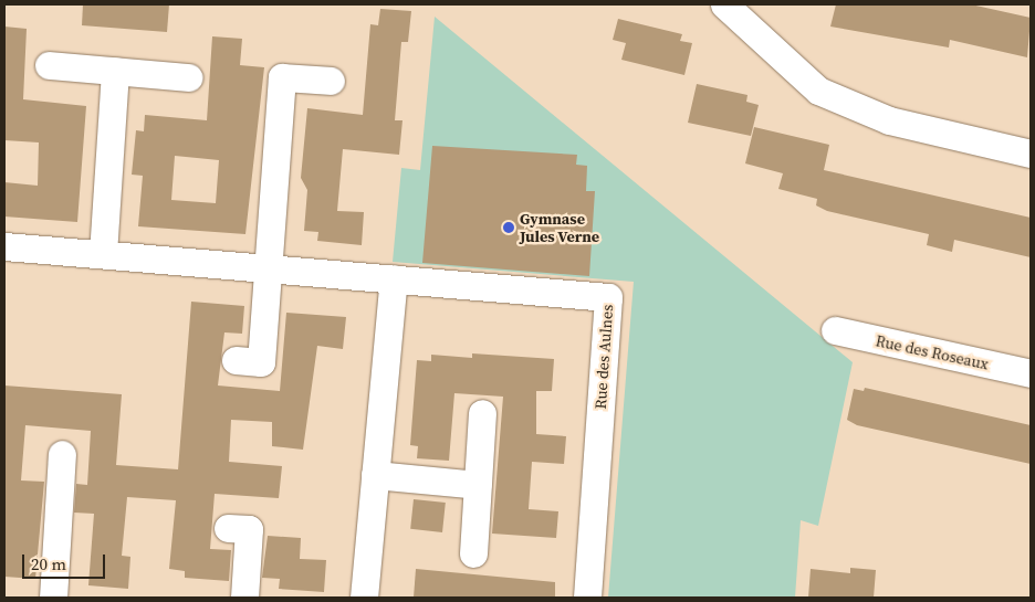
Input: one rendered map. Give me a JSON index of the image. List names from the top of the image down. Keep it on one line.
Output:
{"streets":{"street":["Rue des Roseaux","Rue des Aulnes"]},"places":["Gymnase Jules Verne"],"scale_bar":"20 m"}
